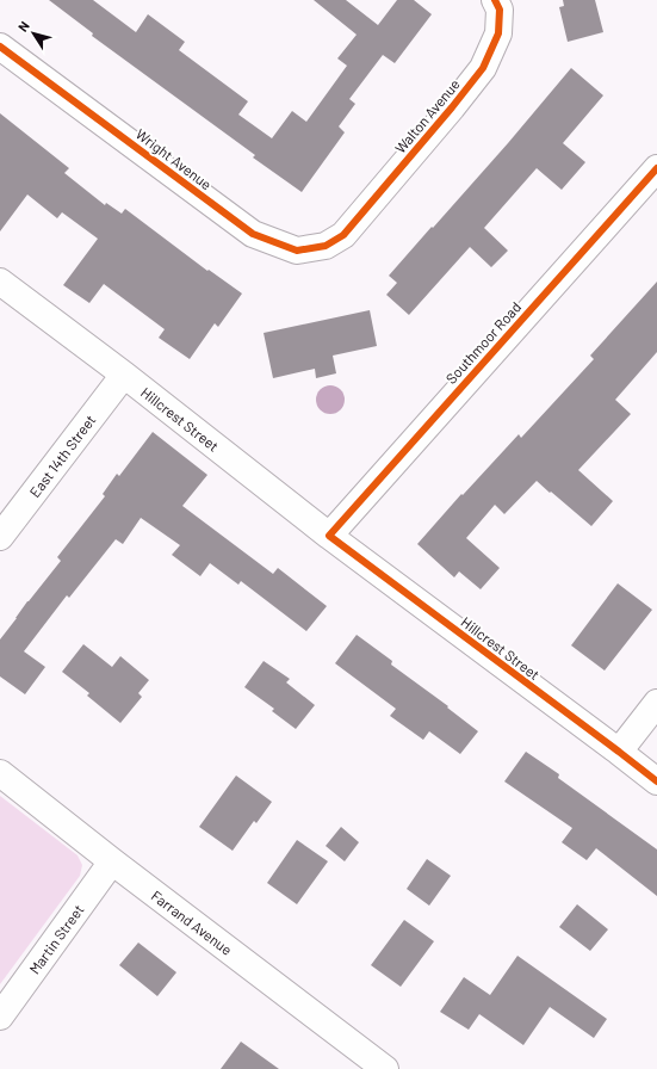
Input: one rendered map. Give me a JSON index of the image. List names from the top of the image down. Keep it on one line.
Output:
{"streets":{"street":["Walton Avenue","Wright Avenue","Southmoor Road","Hillcrest Street","East 14th Street","Farrand Avenue","Martin Street"]},"crossings":[["Walton Avenue","Wright Avenue"],["Southmoor Road","Hillcrest Street"],["Hillcrest Street","East 14th Street"],["Farrand Avenue","Martin Street"]],"north":"top left"}
